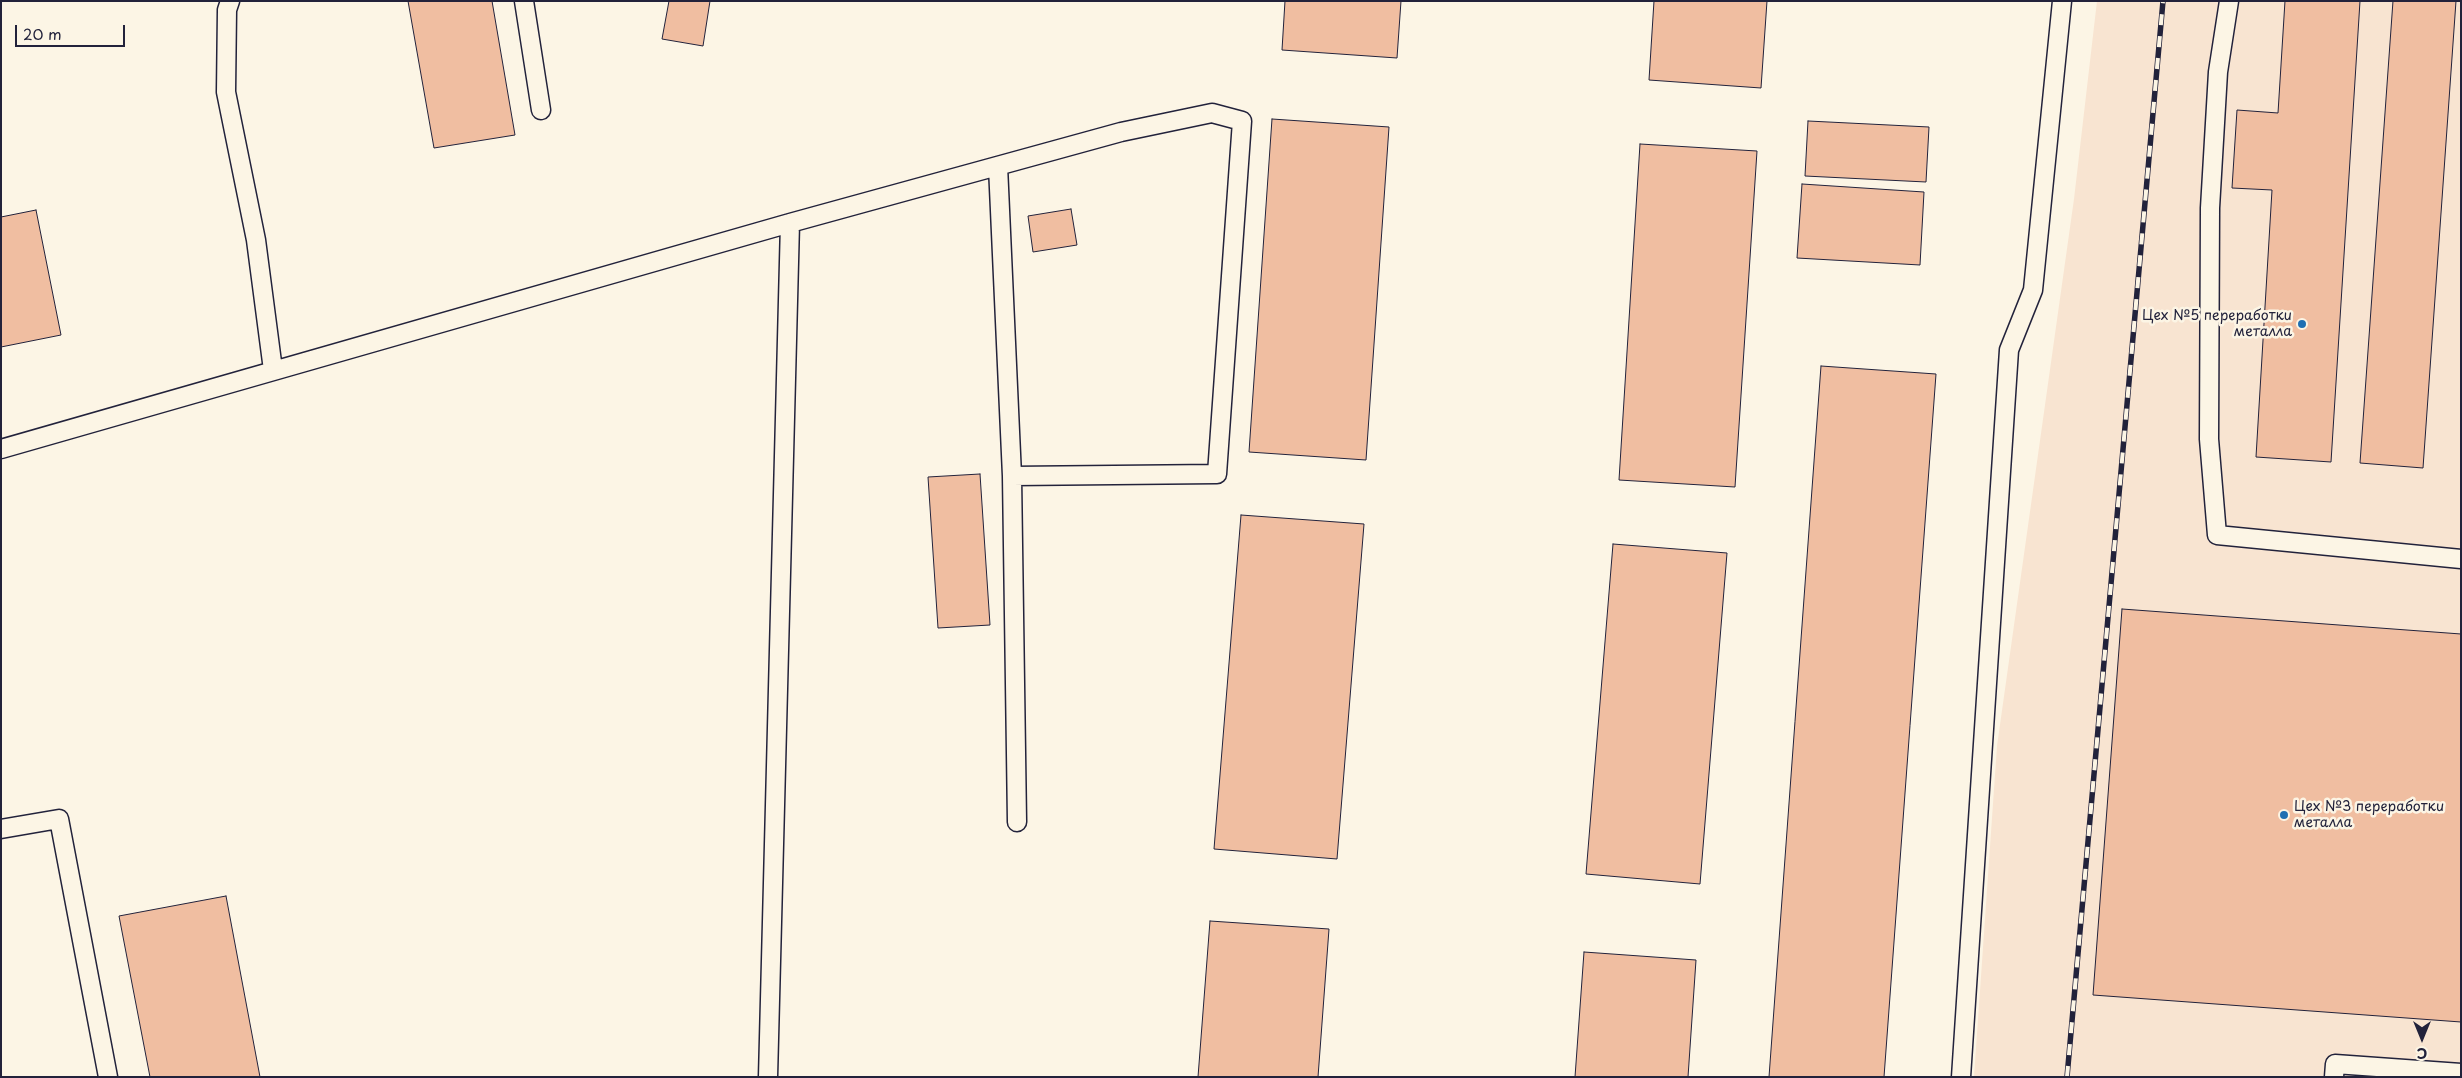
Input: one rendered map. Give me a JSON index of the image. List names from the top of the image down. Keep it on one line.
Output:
{"places":["Цех №5 переработки металла","Цех №3 переработки металла"],"scale_bar":"20 m","north":"bottom"}
